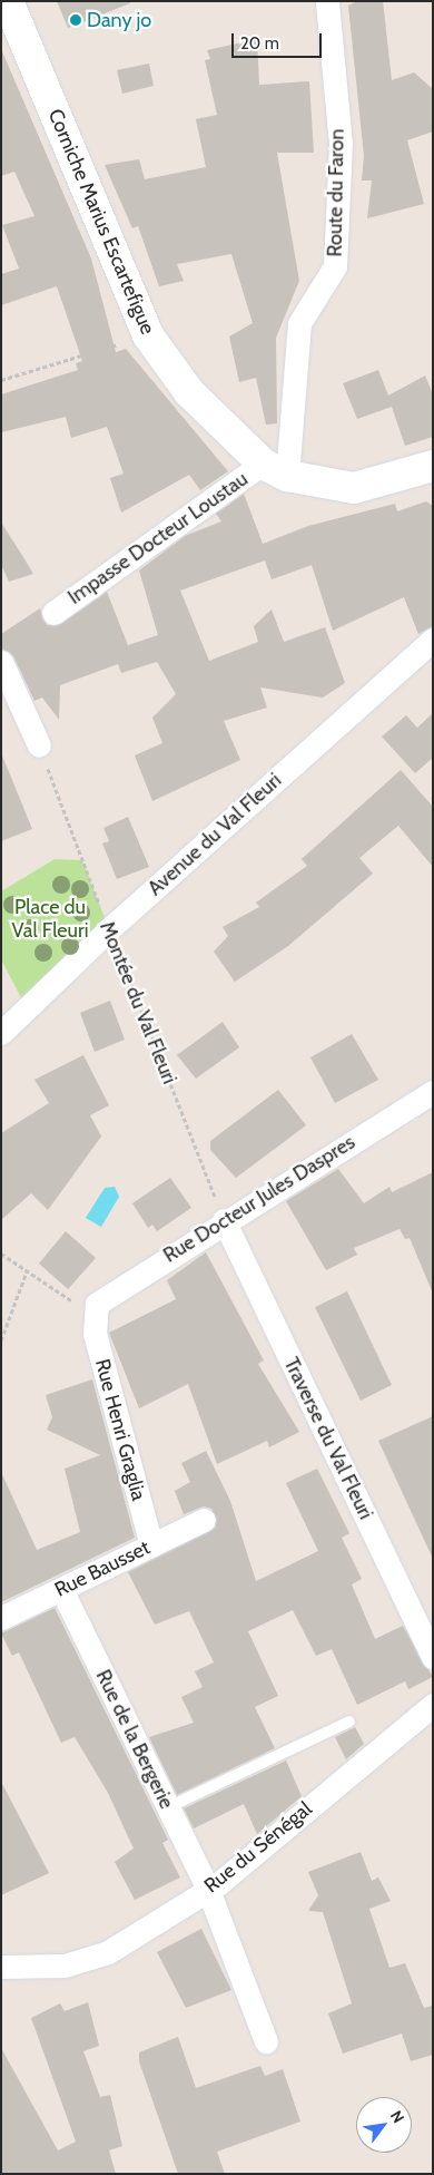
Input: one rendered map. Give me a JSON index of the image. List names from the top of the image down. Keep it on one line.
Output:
{"streets":{"main road":["Corniche Marius Escartefigue"],"street":["Route du Faron","Impasse Docteur Loustau","Avenue du Val Fleuri","Rue Docteur Jules Daspres","Rue Henri Graglia","Traverse du Val Fleuri","Rue Bausset","Rue de la Bergerie","Rue du Sénégal"],"path":["Montée du Val Fleuri"]},"crossings":[["Route du Faron","Corniche Marius Escartefigue"],["Route du Faron","Impasse Docteur Loustau"],["Corniche Marius Escartefigue","Impasse Docteur Loustau"],["Avenue du Val Fleuri","Montée du Val Fleuri"],["Montée du Val Fleuri","Rue Docteur Jules Daspres"],["Montée du Val Fleuri","Traverse du Val Fleuri"],["Rue Docteur Jules Daspres","Rue Henri Graglia"],["Rue Docteur Jules Daspres","Traverse du Val Fleuri"],["Rue Henri Graglia","Rue Bausset"],["Rue Bausset","Rue de la Bergerie"],["Rue de la Bergerie","Rue du Sénégal"]],"parks":["Place du Val Fleuri"],"places":["Dany jo"],"scale_bar":"20 m","north":"top right"}
